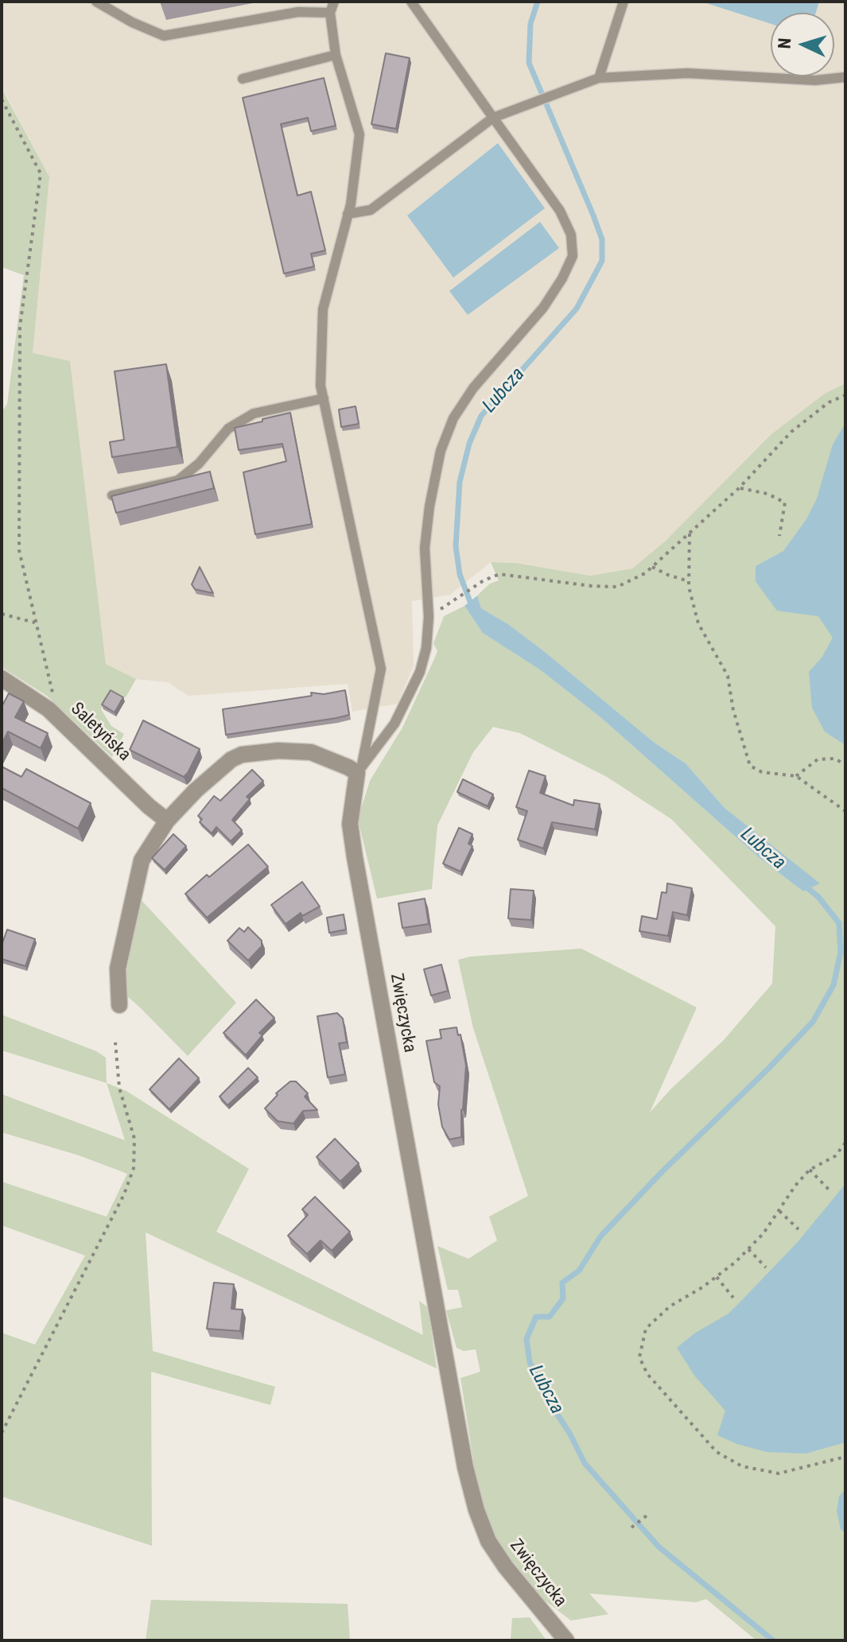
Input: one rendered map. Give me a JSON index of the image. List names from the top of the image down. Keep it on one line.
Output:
{"streets":{"street":["Saletyńska","Zwięczycka"]},"water":["Lubcza"],"north":"left"}
